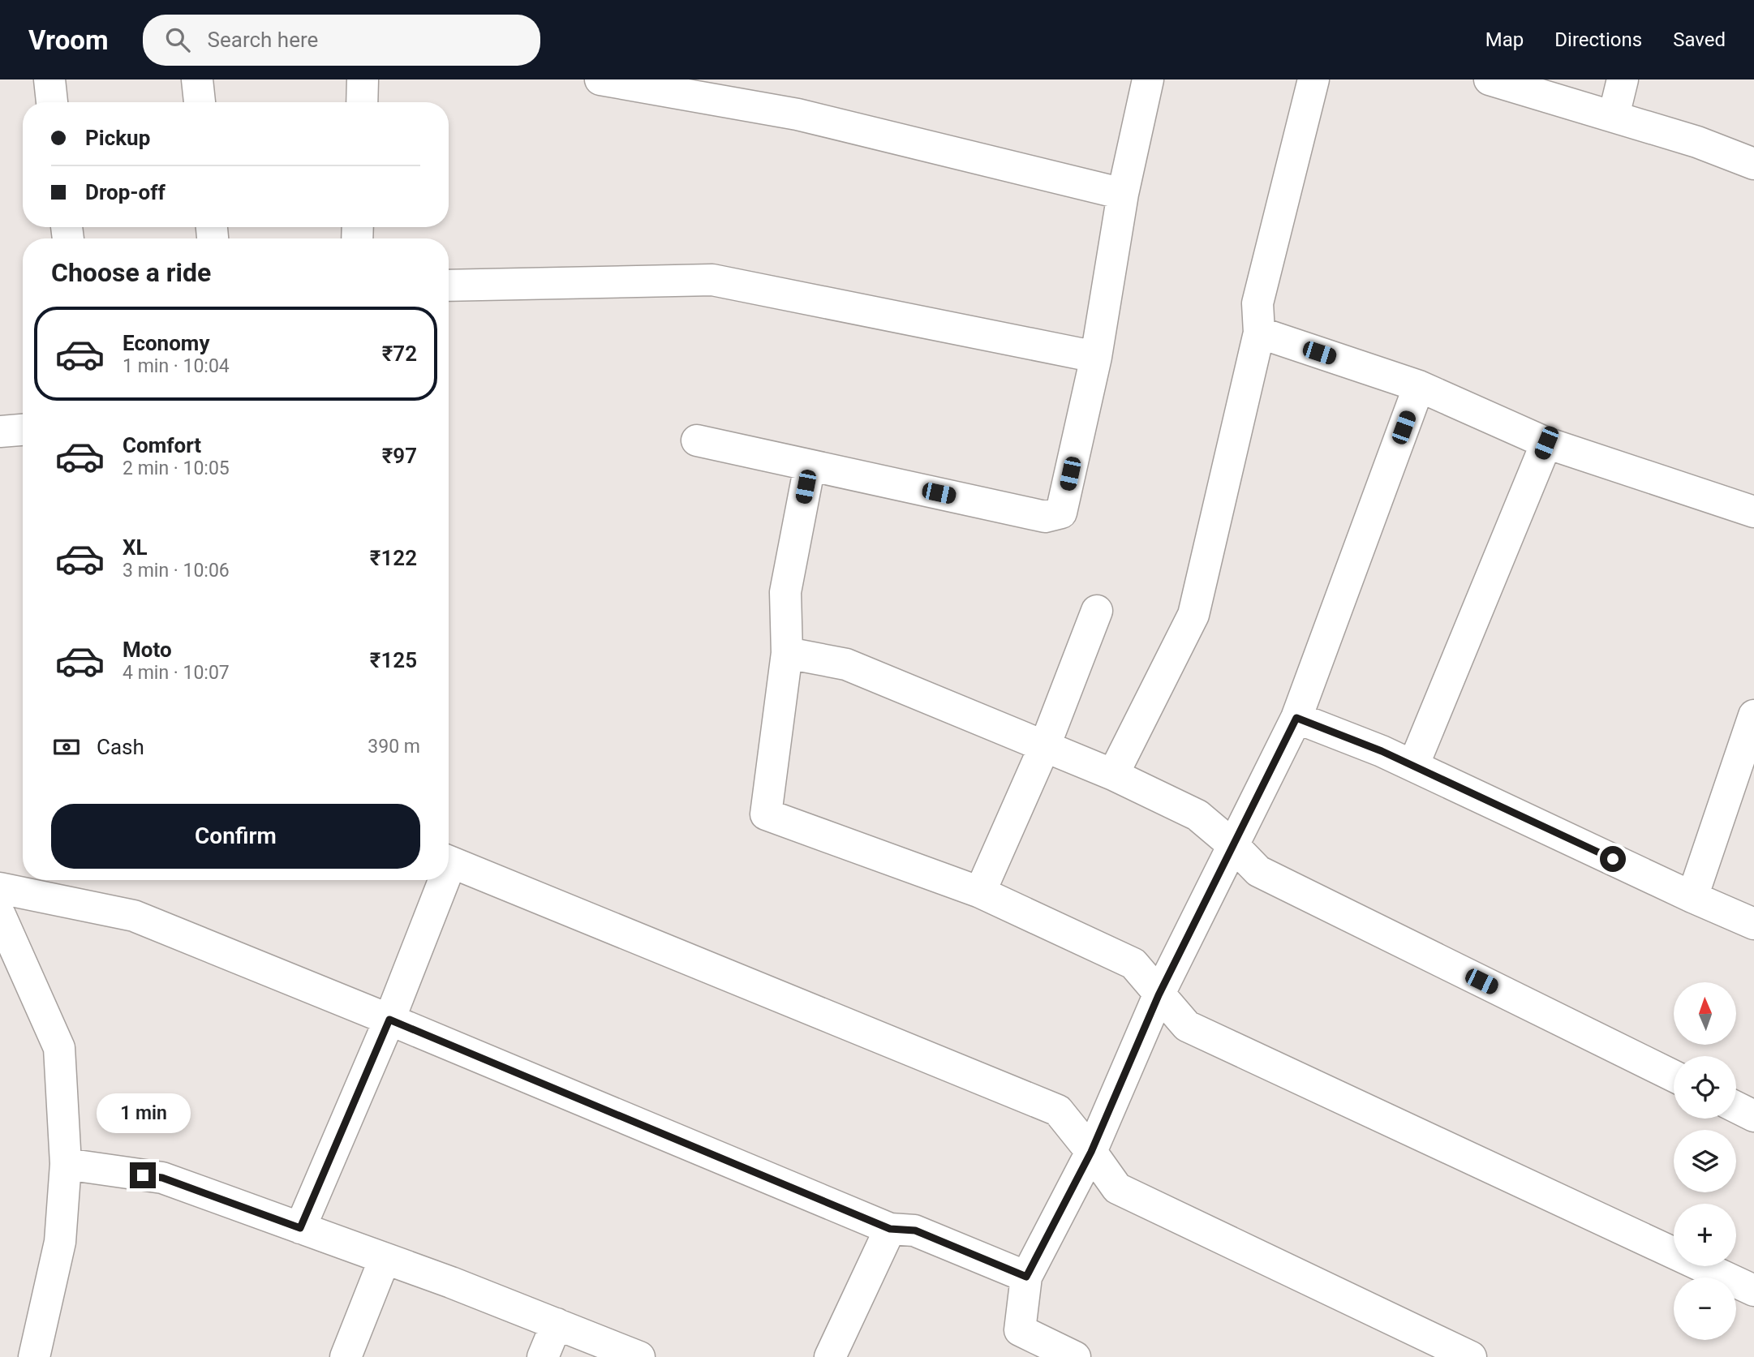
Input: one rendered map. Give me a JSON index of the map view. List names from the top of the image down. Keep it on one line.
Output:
{"north":"top","page":{"header":"Vroom","search":"Search here","nav":["Map","Directions","Saved"],"banner":["Pickup","Drop-off"],"heading":"Choose a ride","list":[{"name":"Economy","note":"1 min · 10:04","value":"₹72"},{"name":"Comfort","note":"2 min · 10:05","value":"₹97"},{"name":"XL","note":"3 min · 10:06","value":"₹122"},{"name":"Moto","note":"4 min · 10:07","value":"₹125"}],"pay":["Cash","390 m"],"buttons":"Confirm","map_buttons":["+","−"],"bubble":"1 min"}}
